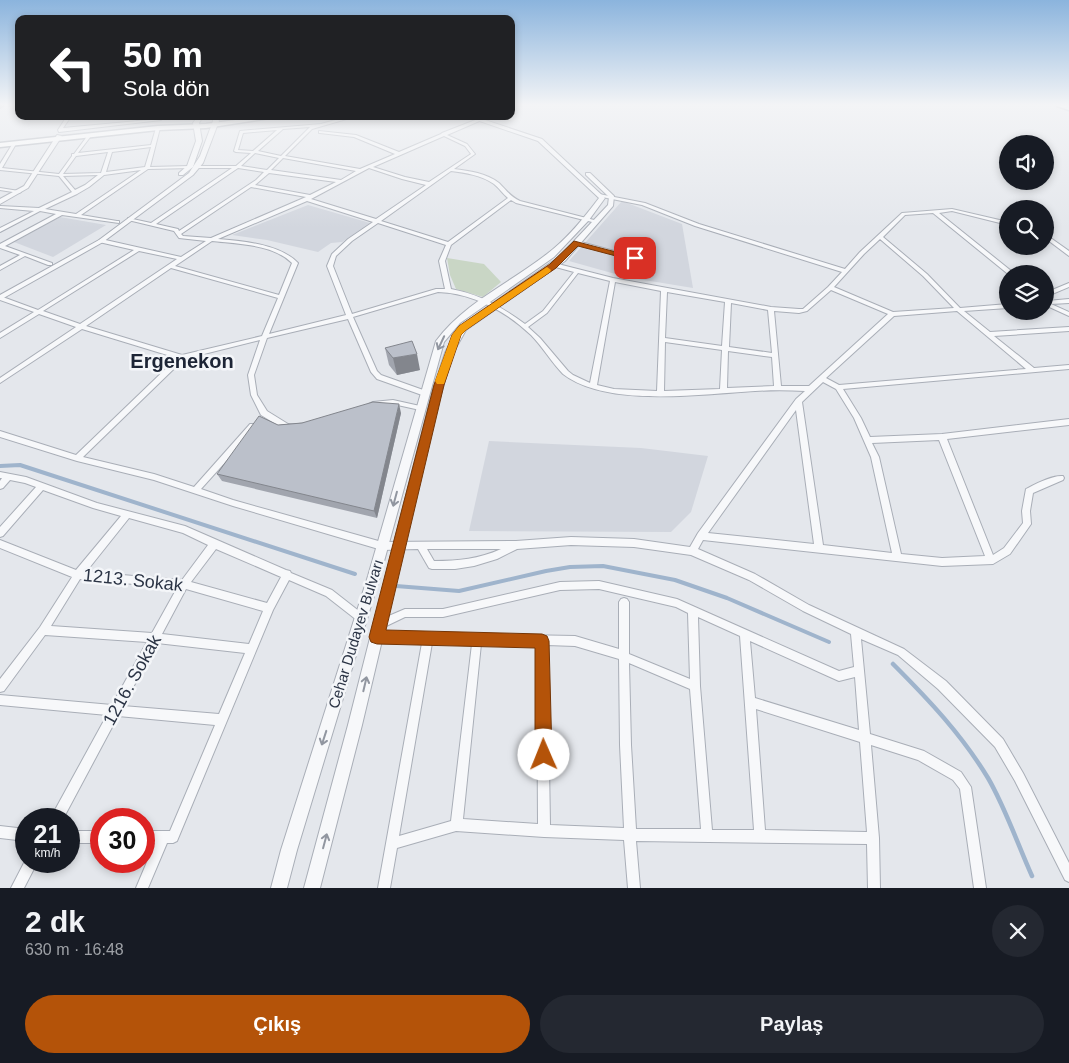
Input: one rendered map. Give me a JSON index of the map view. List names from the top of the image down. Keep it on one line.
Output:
{"streets":{"street":["1213. Sokak","Cehar Dudayev Bulvarı","1216. Sokak"]},"crossings":[["1213. Sokak","1216. Sokak"]],"districts":["Ergenekon"],"page":{"turn":["50 m","Sola dön"],"speed":"21 km/h","limit":"30","heading":["2 dk","630 m · 16:48"],"buttons":["Çıkış","Paylaş"]}}
